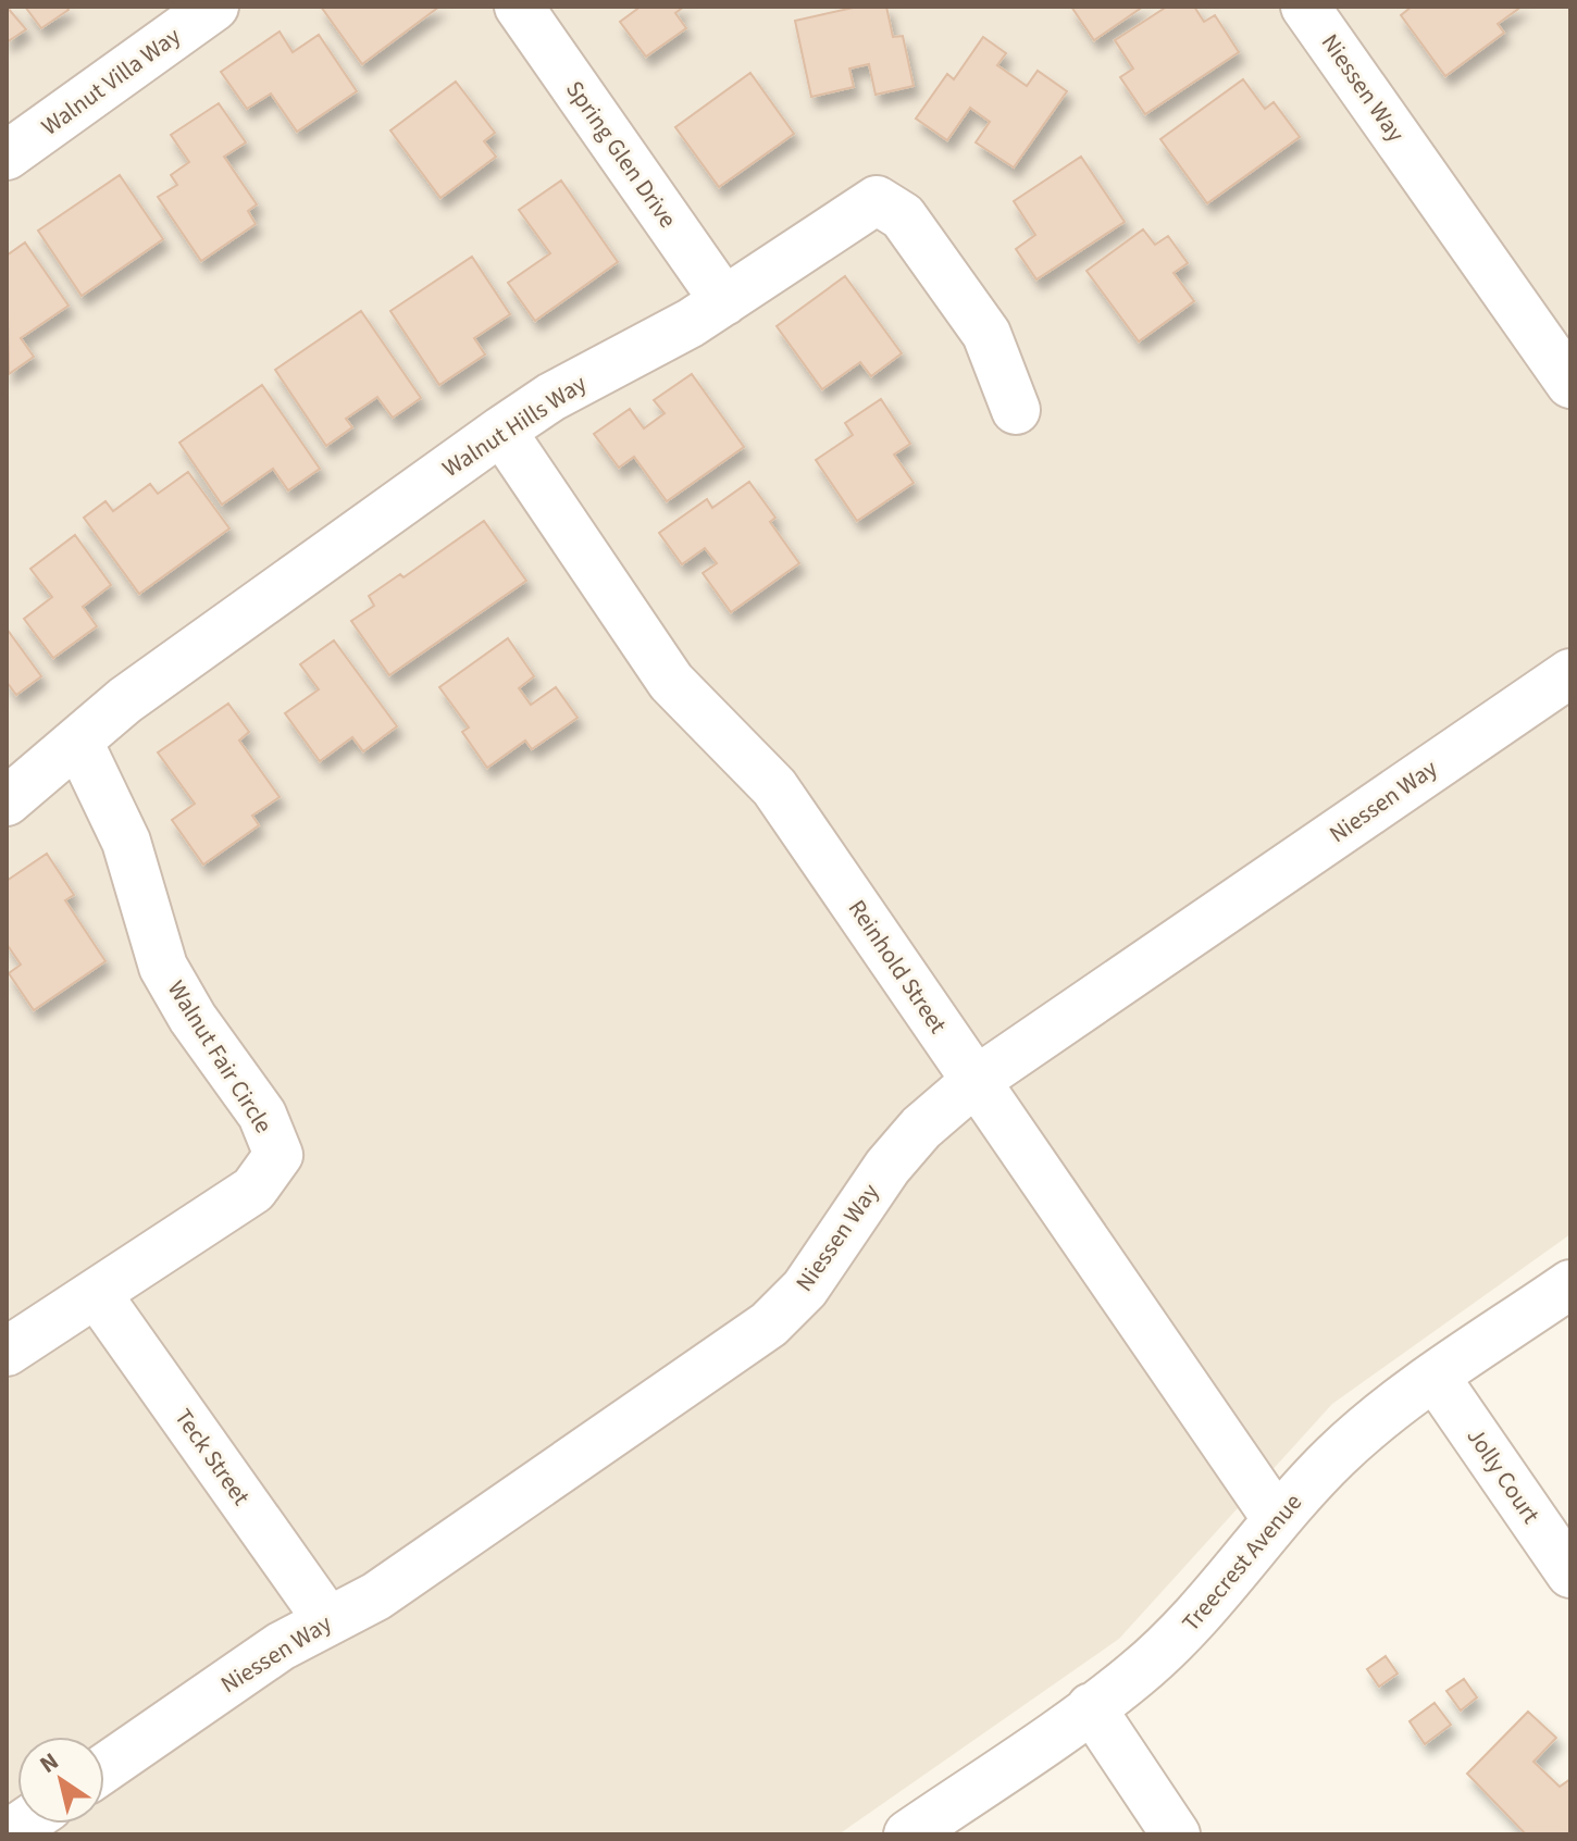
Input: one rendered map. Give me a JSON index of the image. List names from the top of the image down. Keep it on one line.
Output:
{"streets":{"street":["Walnut Villa Way","Niessen Way","Spring Glen Drive","Walnut Hills Way","Reinhold Street","Walnut Fair Circle","Teck Street","Jolly Court","Treecrest Avenue"]},"crossings":[["Niessen Way","Reinhold Street"],["Niessen Way","Teck Street"],["Spring Glen Drive","Walnut Hills Way"],["Walnut Hills Way","Reinhold Street"],["Walnut Hills Way","Walnut Fair Circle"],["Reinhold Street","Treecrest Avenue"],["Walnut Fair Circle","Teck Street"],["Jolly Court","Treecrest Avenue"]],"north":"top left"}
